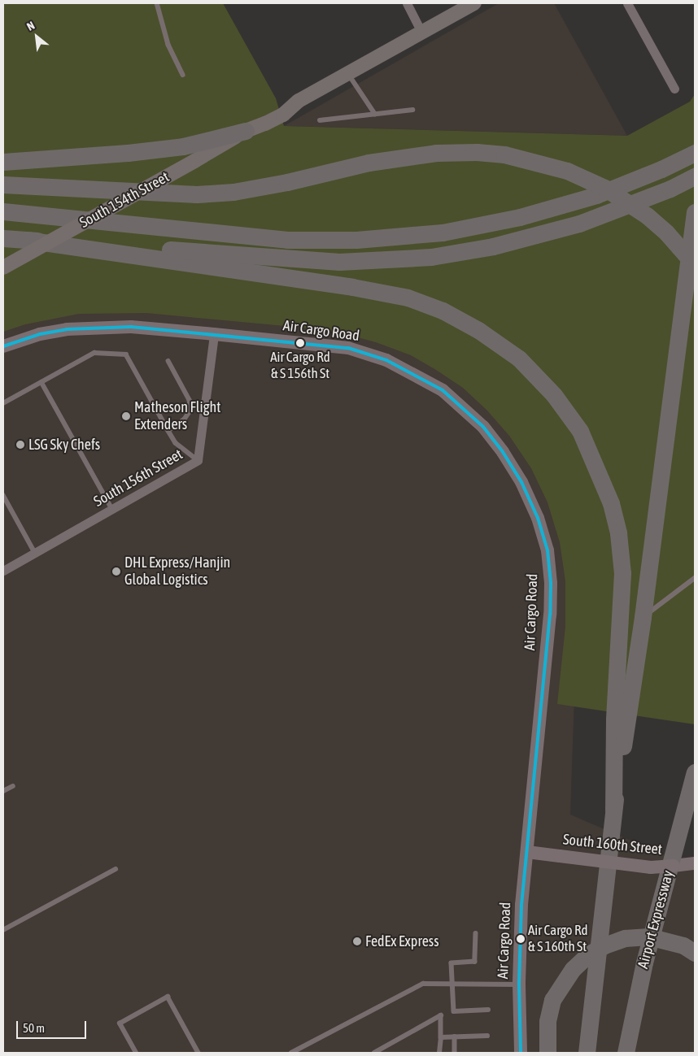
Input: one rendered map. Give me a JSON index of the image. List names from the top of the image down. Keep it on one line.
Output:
{"streets":{"highway":["Airport Expressway"],"main road":["South 154th Street"],"street":["Air Cargo Road","South 156th Street","South 160th Street"]},"crossings":[["Air Cargo Road","South 156th Street"],["Air Cargo Road","South 160th Street"]],"places":["Air Cargo Rd & S 156th St","Matheson Flight Extenders","LSG Sky Chefs","DHL Express/Hanjin Global Logistics","Air Cargo Rd & S 160th St","FedEx Express"],"scale_bar":"50 m","north":"top left"}
